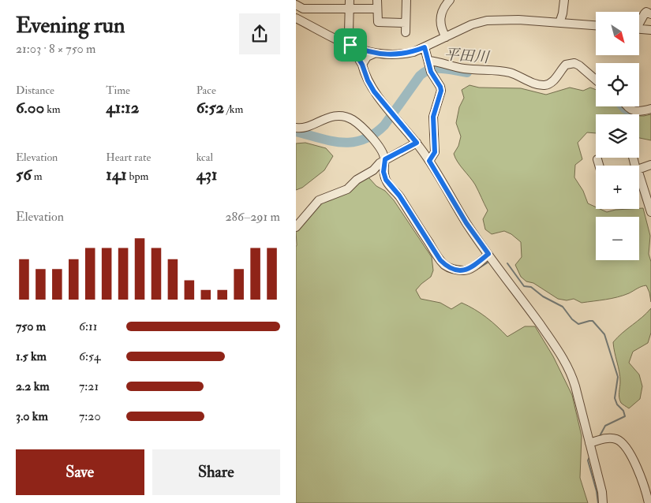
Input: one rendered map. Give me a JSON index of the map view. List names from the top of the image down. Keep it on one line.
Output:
{"water":["平田川"],"north":"bottom right","page":{"heading":["Evening run","21:03 · 8 × 750 m"],"map_buttons":["+","−"],"stats":[["Distance","6.00 km"],["Time","41:12"],["Pace","6:52 /km"],["Elevation","56 m"],["Heart rate","141 bpm"],["kcal","431"]],"chart":["Elevation","286–291 m"],"list":[{"name":"750 m","note":"6:11"},{"name":"1.5 km","note":"6:54"},{"name":"2.2 km","note":"7:21"},{"name":"3.0 km","note":"7:20"}],"buttons":["Save","Share"]}}
